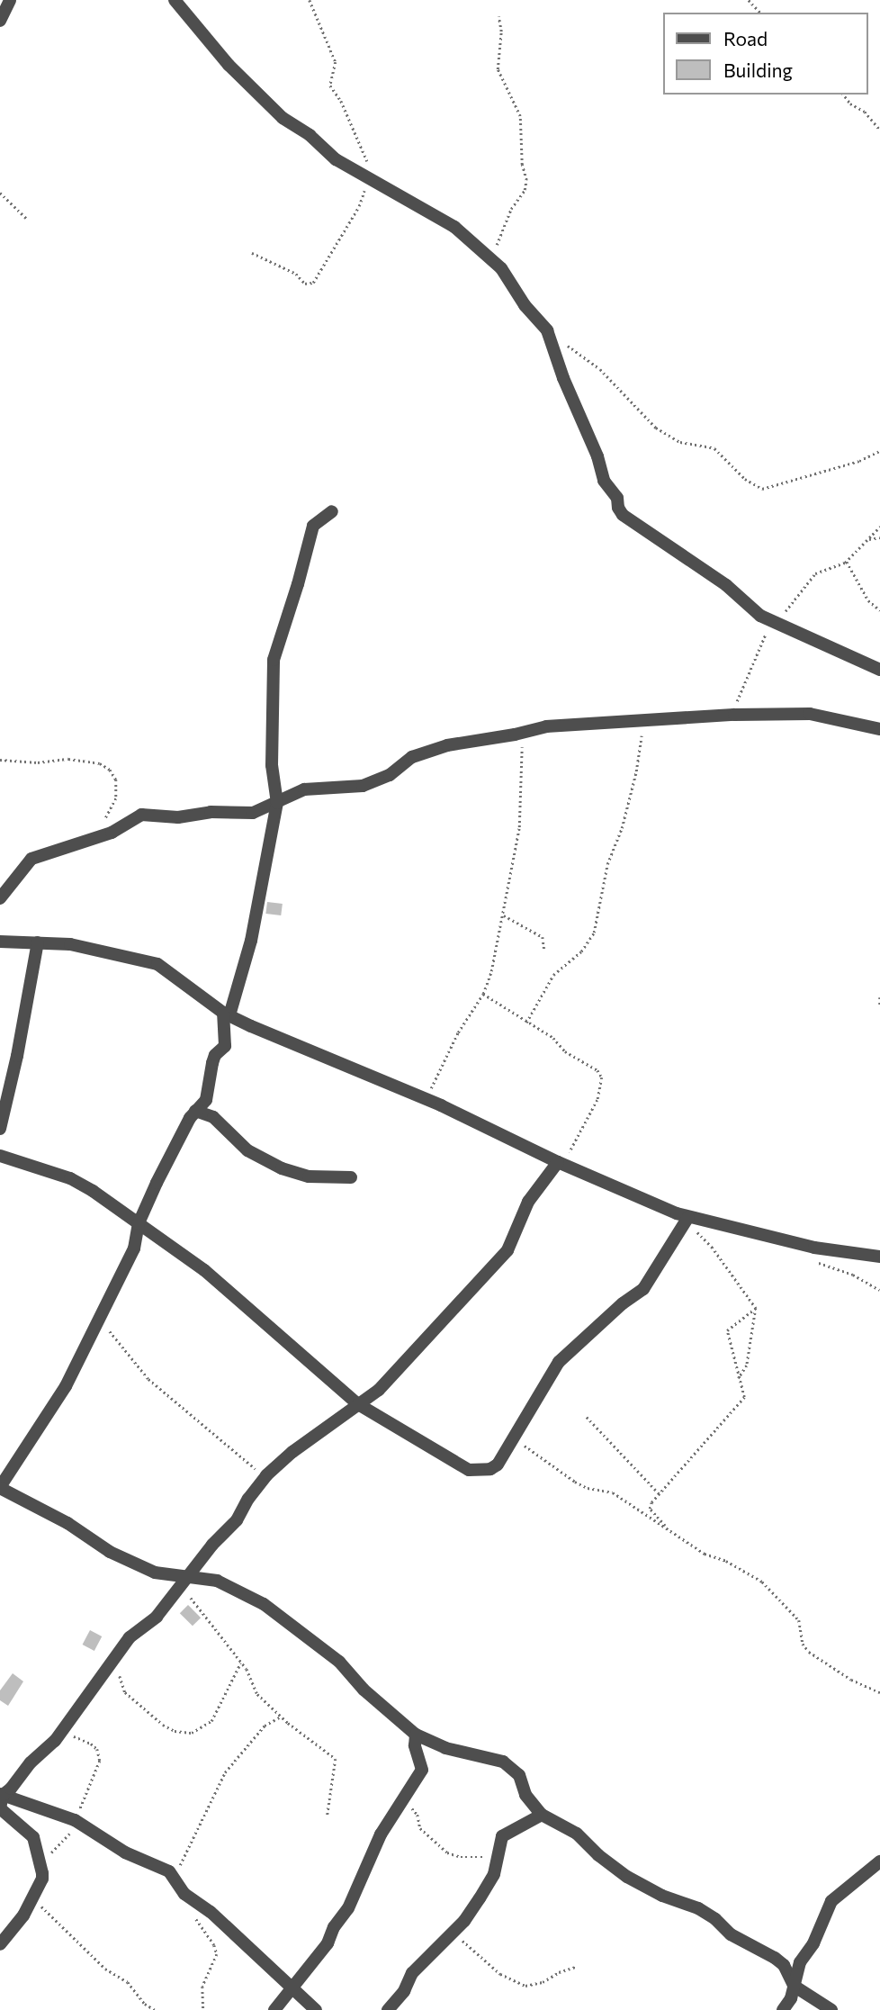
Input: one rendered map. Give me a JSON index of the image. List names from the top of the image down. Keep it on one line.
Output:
{"legend":["Road","Building"]}
